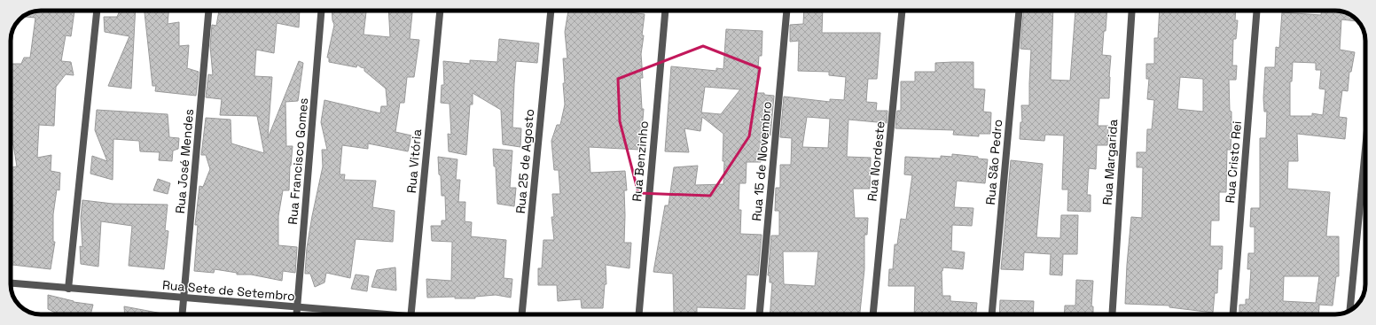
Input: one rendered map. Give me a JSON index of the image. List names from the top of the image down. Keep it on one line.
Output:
{"streets":{"street":["Rua José Mendes","Rua Francisco Gomes","Rua Vitória","Rua 25 de Agosto","Rua Benzinho","Rua 15 de Novembro","Rua Nordeste","Rua São Pedro","Rua Margarida","Rua Cristo Rei","Rua Sete de Setembro"]},"crossings":[["Rua José Mendes","Rua Sete de Setembro"],["Rua Francisco Gomes","Rua Sete de Setembro"]]}
